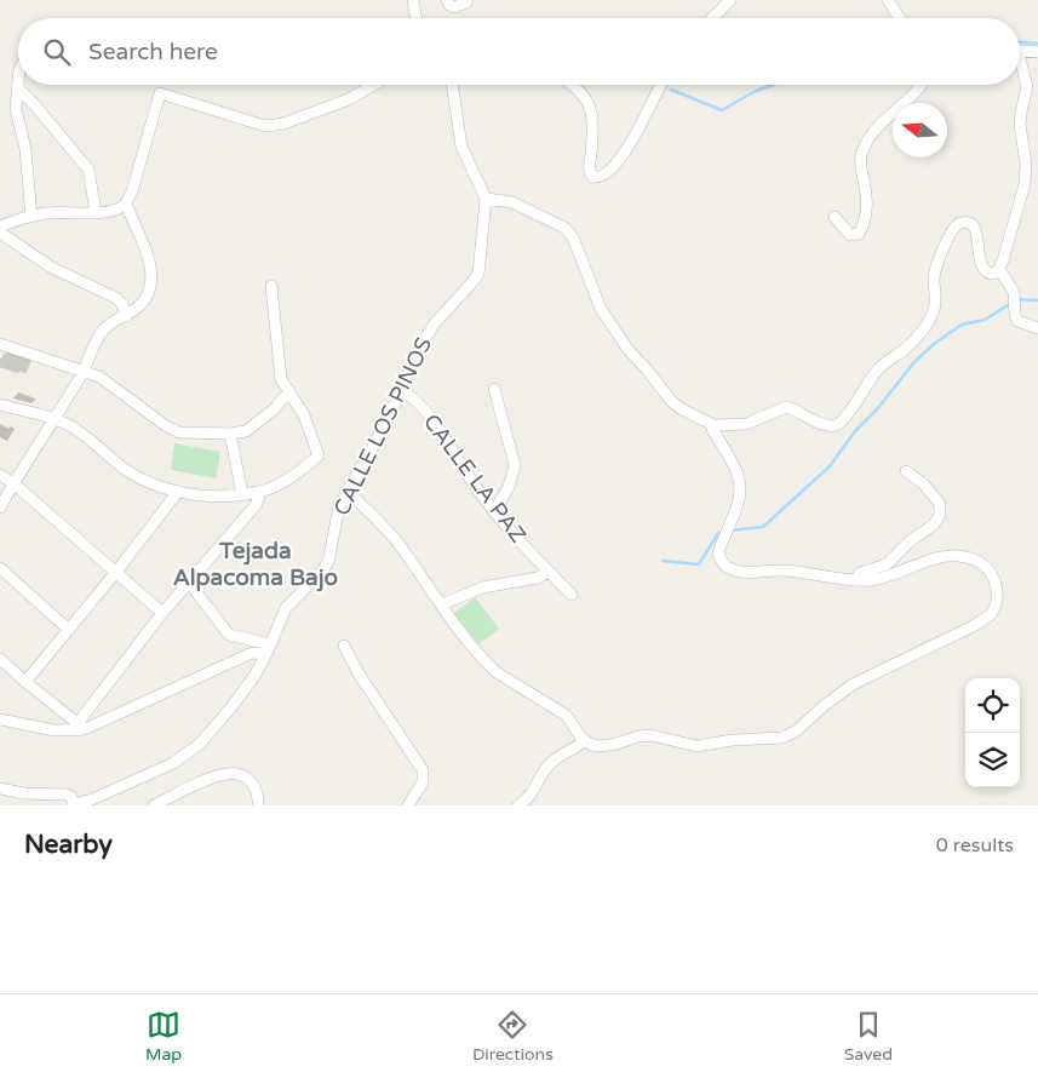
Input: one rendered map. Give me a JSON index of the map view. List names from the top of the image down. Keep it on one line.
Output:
{"streets":{"street":["CALLE LOS PINOS","CALLE LA PAZ"]},"crossings":[["CALLE LOS PINOS","CALLE LA PAZ"]],"districts":["Tejada Alpacoma Bajo"],"north":"left","page":{"search":"Search here","heading":["Nearby","0 results"],"nav":["Map","Directions","Saved"]}}
